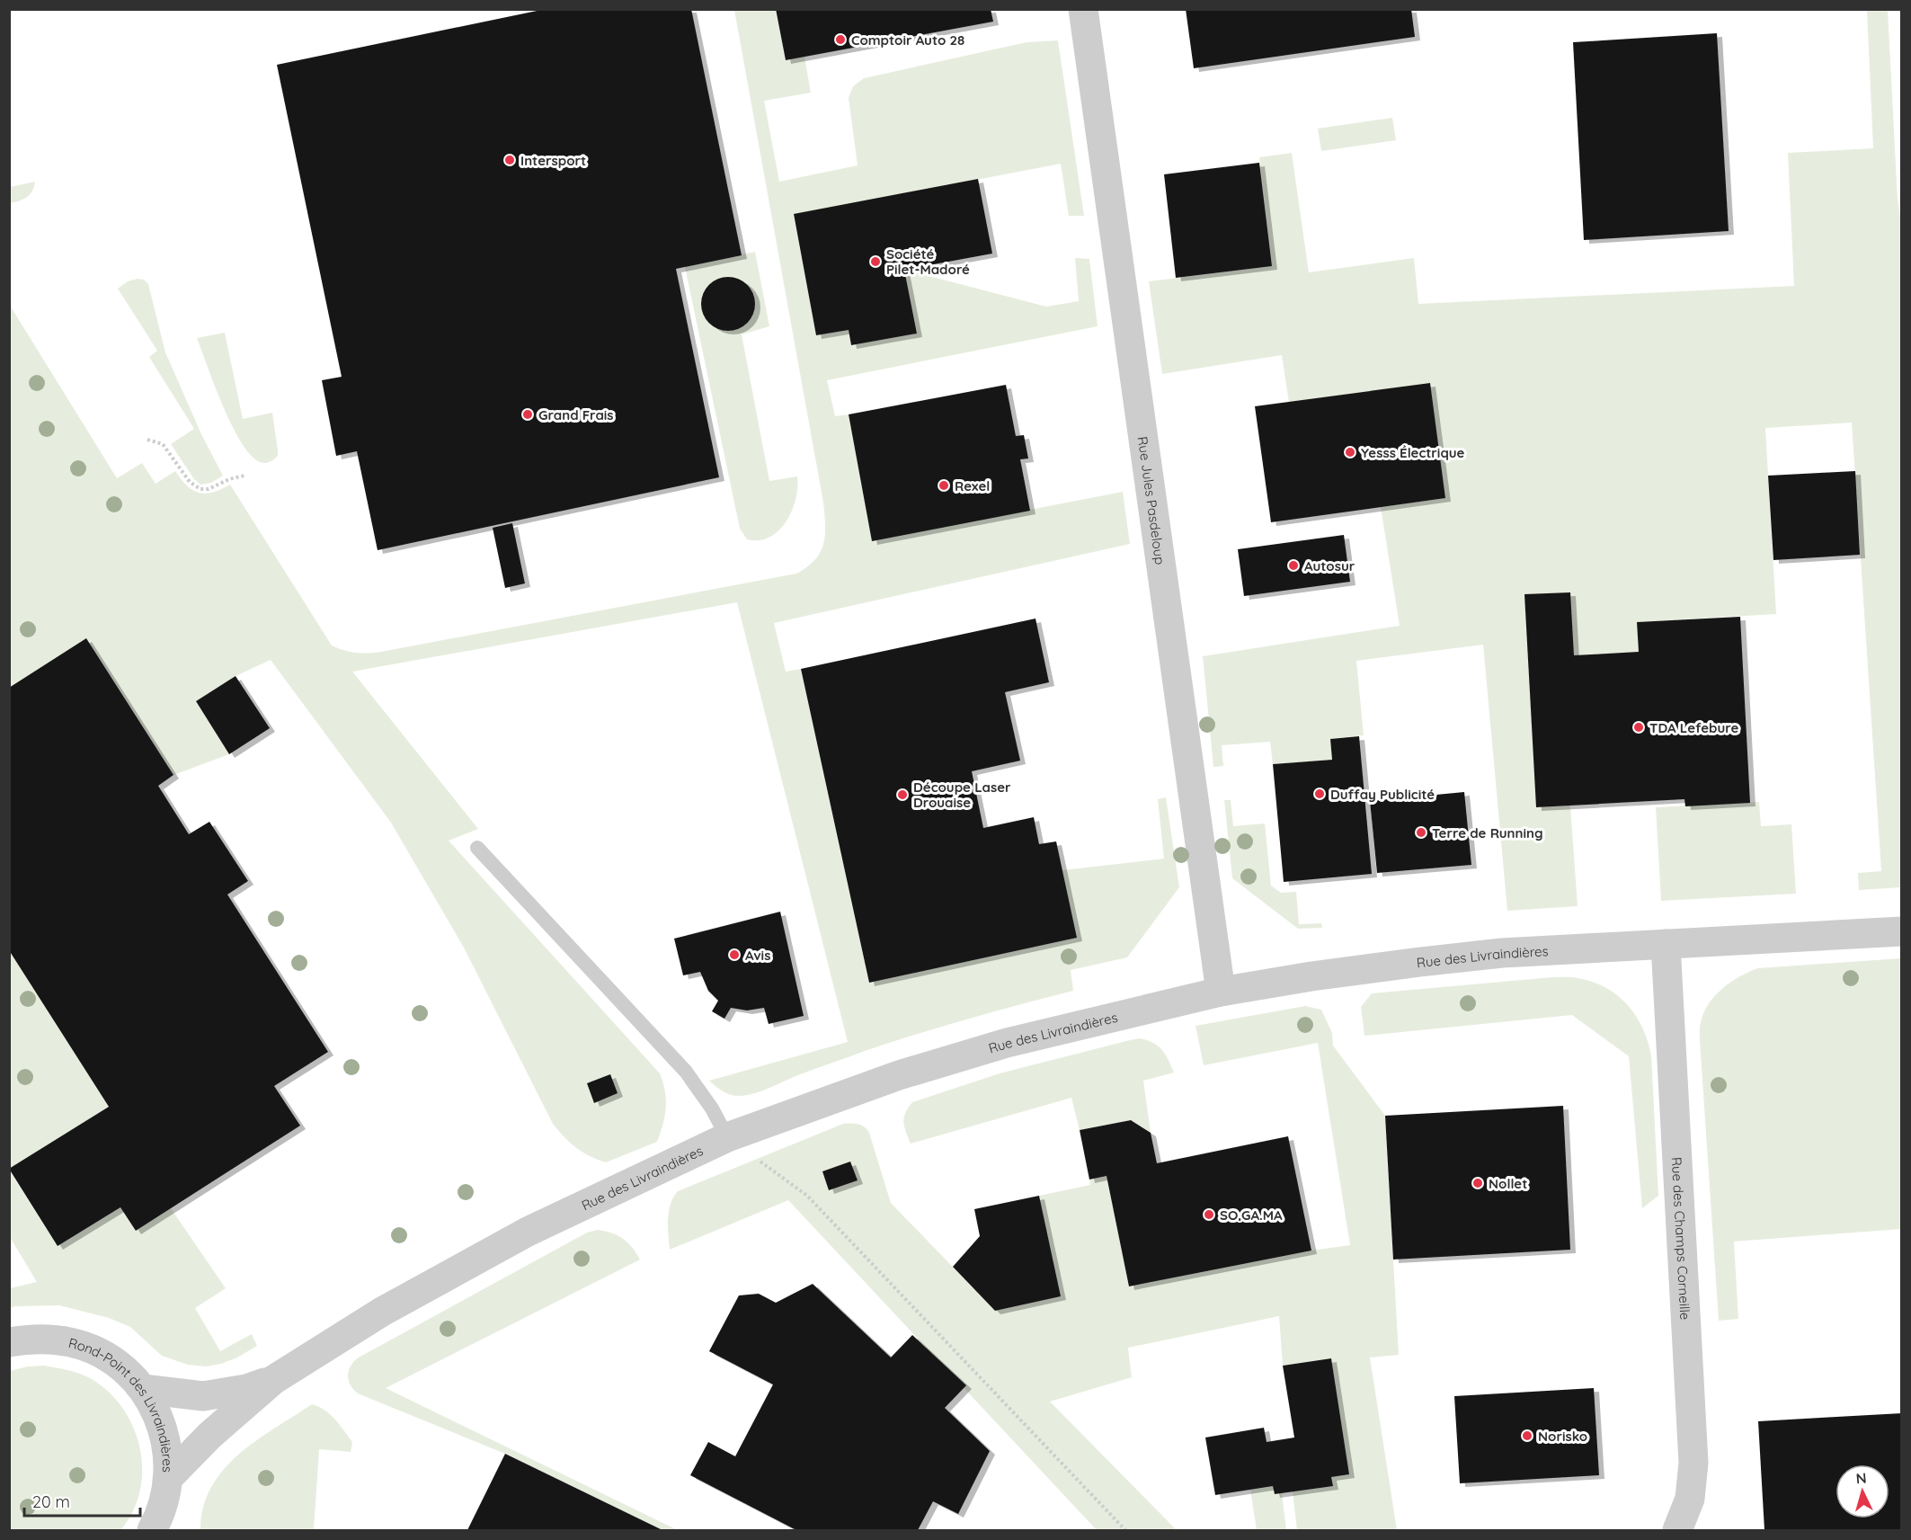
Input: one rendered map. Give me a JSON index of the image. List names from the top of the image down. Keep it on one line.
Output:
{"streets":{"street":["Rue Jules Pasdeloup","Rue des Livraindières","Rue des Champs Corneille","Rond-Point des Livraindières"]},"crossings":[["Rue Jules Pasdeloup","Rue des Livraindières"],["Rue des Livraindières","Rue des Champs Corneille"]],"places":["Comptoir Auto 28","Intersport","Société Pilet-Madoré","Grand Frais","Yesss Électrique","Rexel","Autosur","TDA Lefebure","Duffay Publicité","Découpe Laser Drouaise","Terre de Running","Avis","Nollet","SO.GA.MA","Norisko"],"scale_bar":"20 m","north":"top"}
